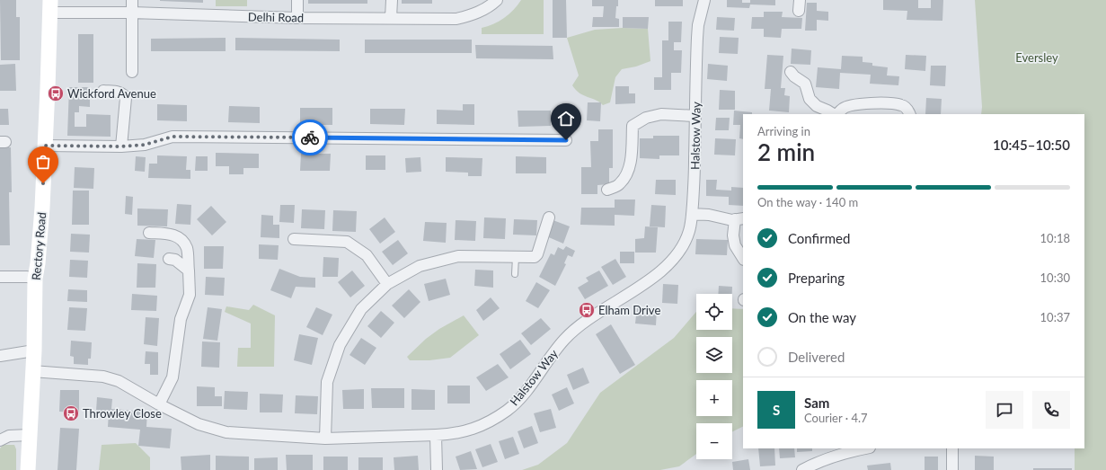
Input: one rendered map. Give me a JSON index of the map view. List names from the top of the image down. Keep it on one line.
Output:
{"streets":{"street":["Delhi Road","Halstow Way","Rectory Road"]},"crossings":[["Delhi Road","Rectory Road"],["Halstow Way","Rectory Road"]],"parks":["Eversley"],"places":{"bus stop":["Wickford Avenue","Elham Drive","Throwley Close"]},"page":{"heading":["2 min","Arriving in","10:45–10:50"],"panel":["Sam","Courier · 4.7"],"bar":"On the way · 140 m","list":[["Confirmed","10:18"],["Preparing","10:30"],["On the way","10:37"],"Delivered"],"map_buttons":["+","−"],"round":"S"}}
